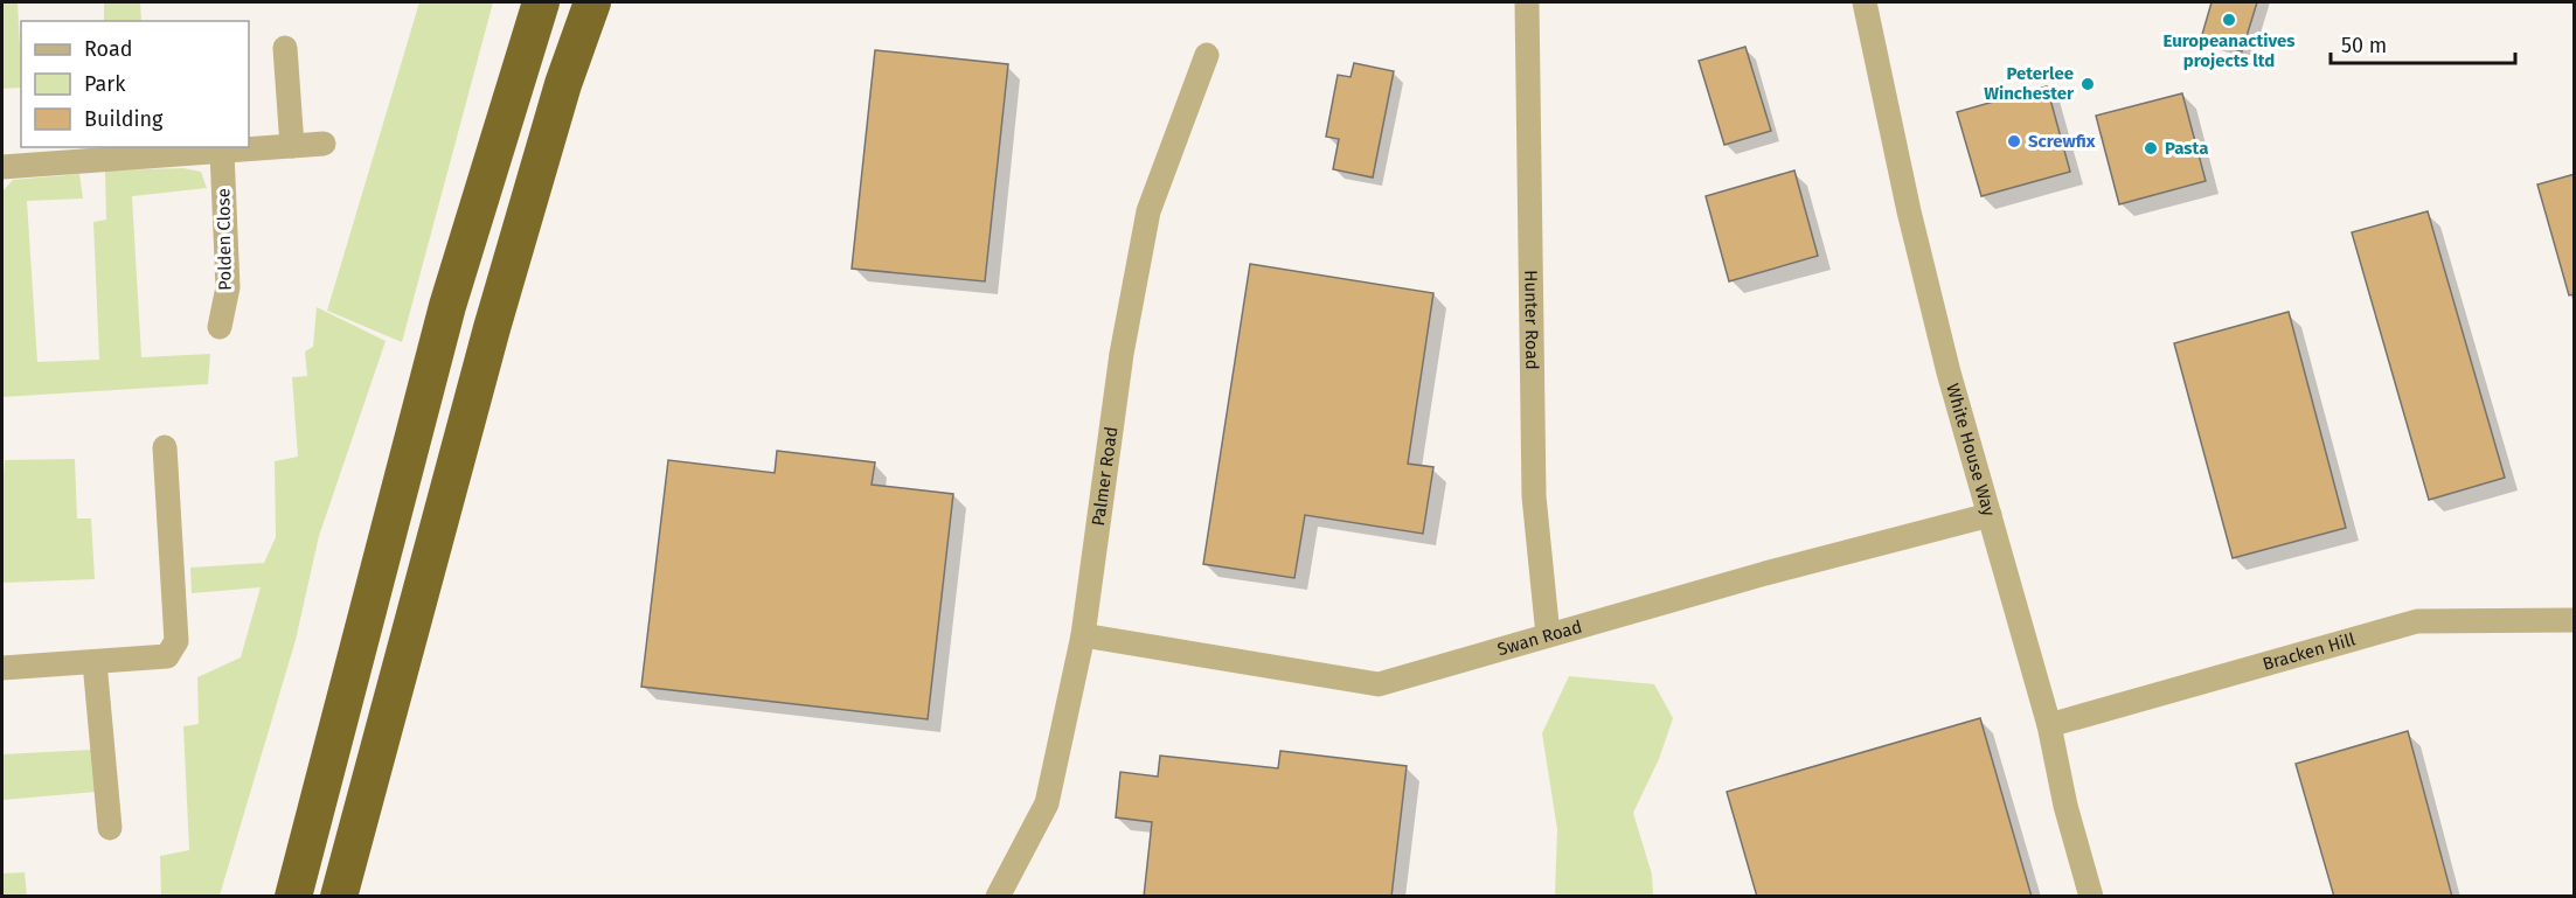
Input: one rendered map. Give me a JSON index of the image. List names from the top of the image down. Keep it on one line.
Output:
{"streets":{"street":["Polden Close","Hunter Road","White House Way","Palmer Road","Swan Road","Bracken Hill"]},"crossings":[["Hunter Road","Swan Road"],["White House Way","Swan Road"],["White House Way","Bracken Hill"],["Palmer Road","Swan Road"]],"places":["Europeanactives projects ltd","Peterlee Winchester","Screwfix","Pasta"],"legend":["Road","Park","Building"],"scale_bar":"50 m"}
